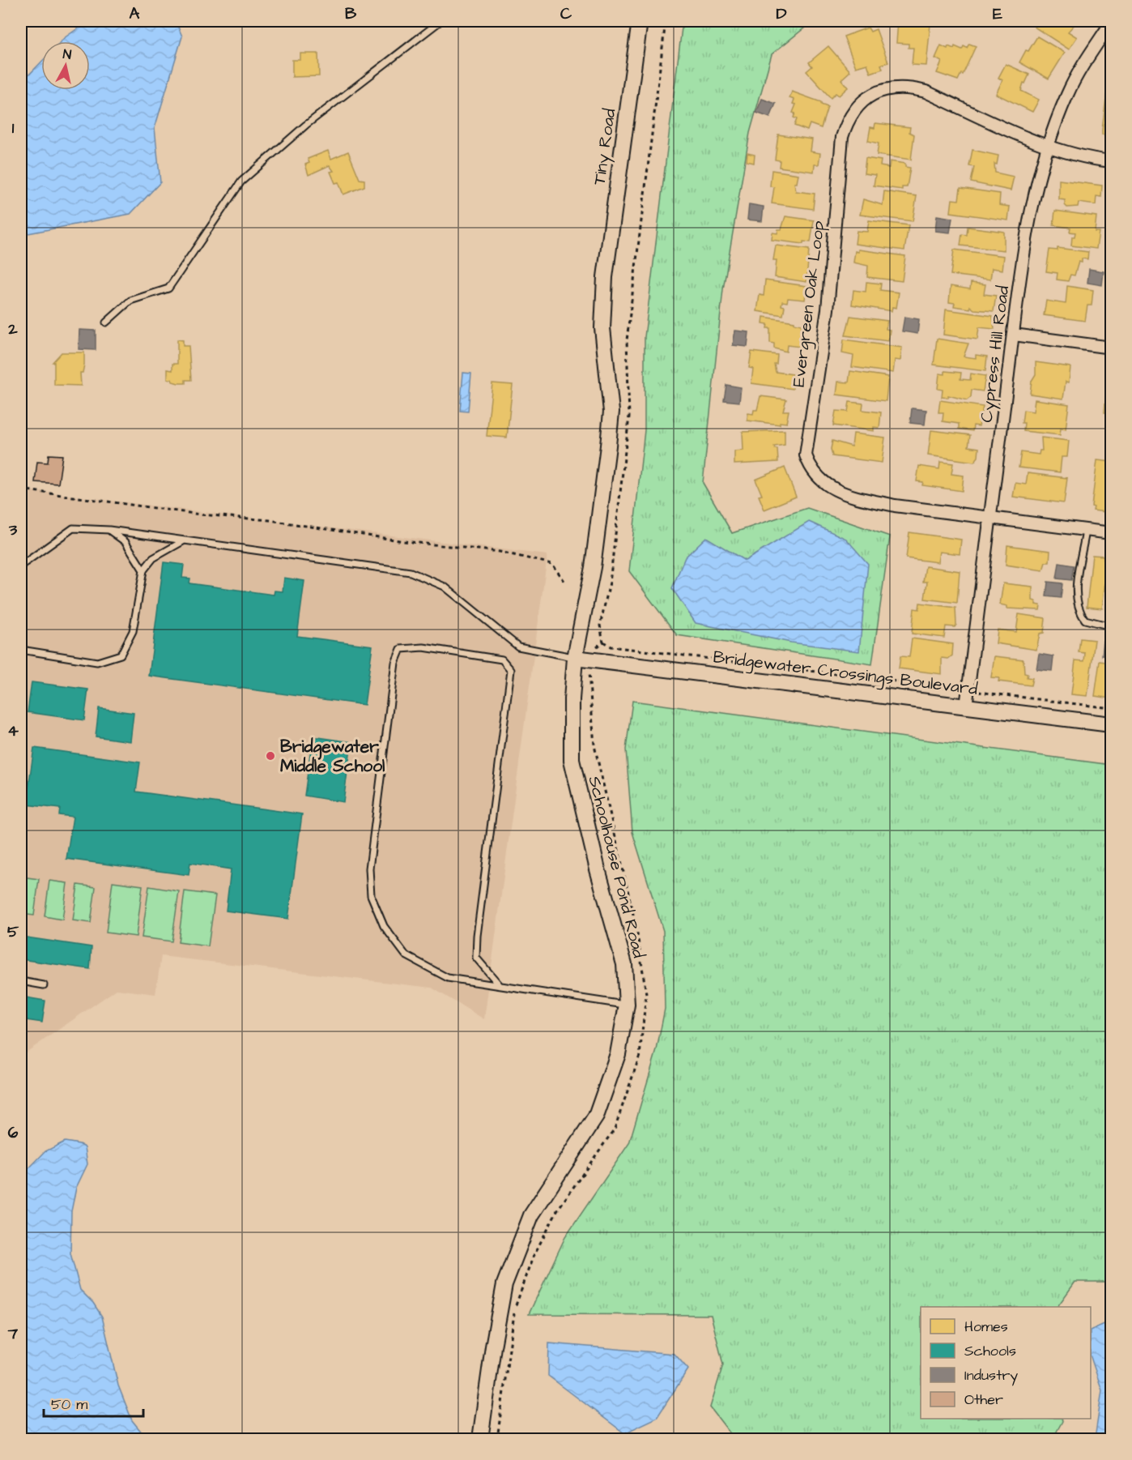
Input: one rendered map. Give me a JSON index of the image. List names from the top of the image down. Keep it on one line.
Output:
{"streets":{"street":["Tiny Road","Evergreen Oak Loop","Cypress Hill Road","Bridgewater Crossings Boulevard","Schoolhouse Pond Road"]},"crossings":[["Tiny Road","Schoolhouse Pond Road"],["Evergreen Oak Loop","Cypress Hill Road"],["Cypress Hill Road","Bridgewater Crossings Boulevard"],["Bridgewater Crossings Boulevard","Schoolhouse Pond Road"]],"places":["Bridgewater Middle School"],"legend":["Homes","Schools","Industry","Other"],"scale_bar":"50 m","north":"top","grid":{"columns":["A","B","C","D","E"],"rows":["1","2","3","4","5","6","7"]}}
